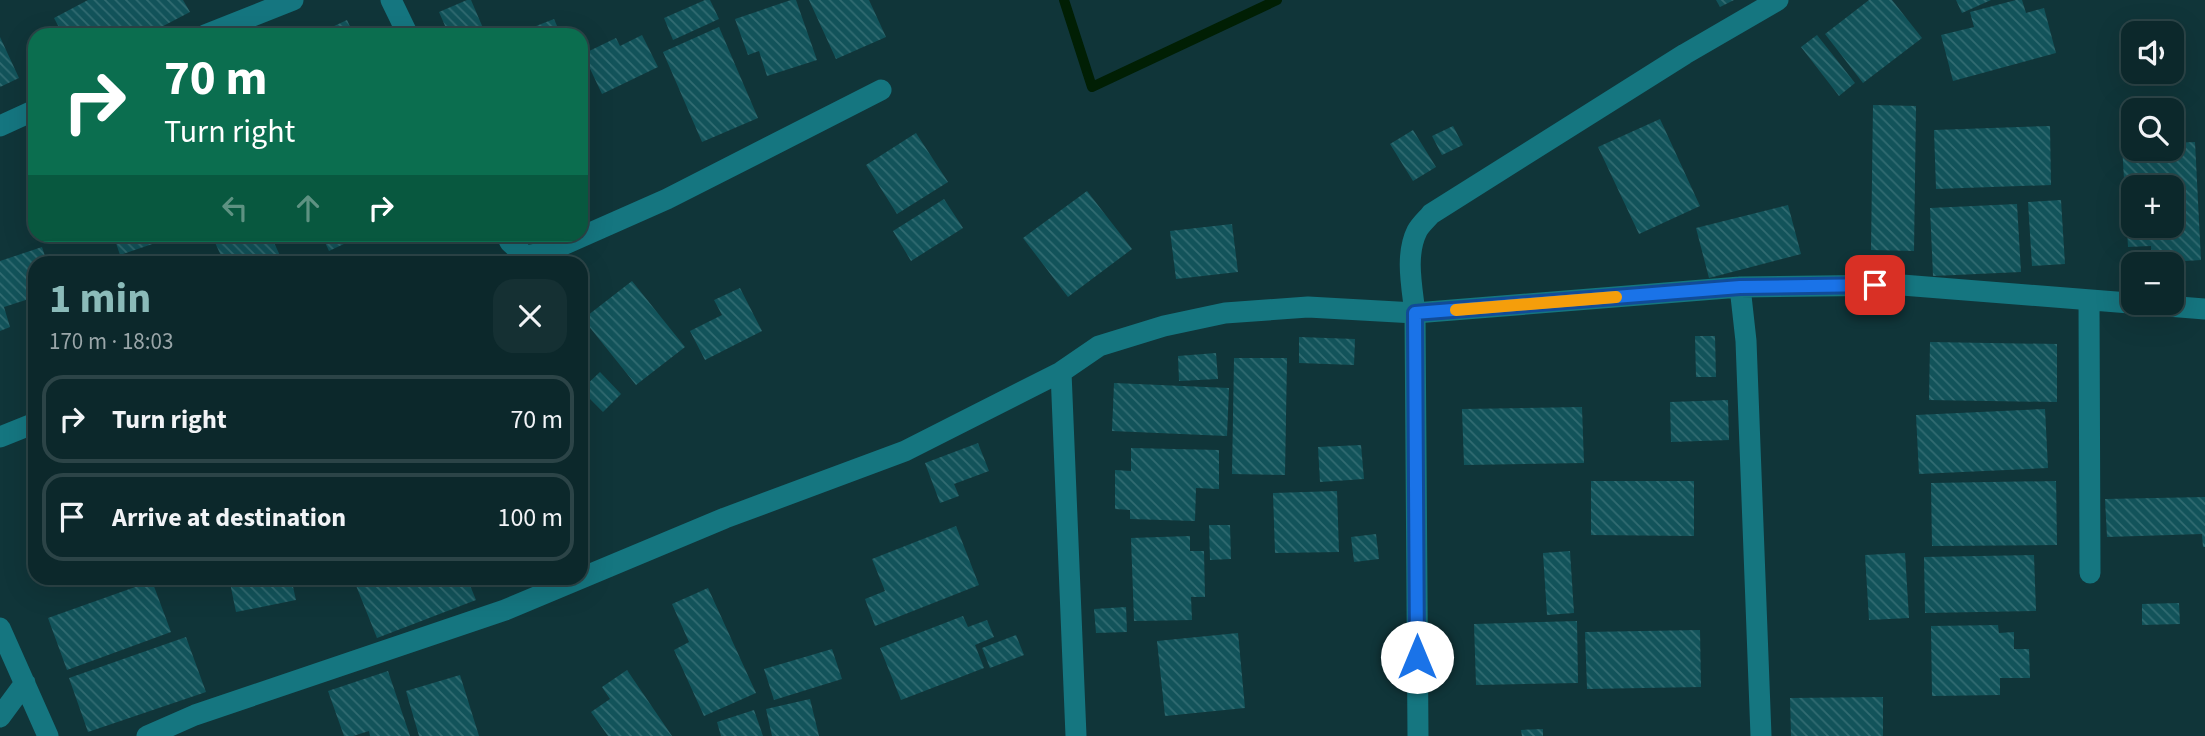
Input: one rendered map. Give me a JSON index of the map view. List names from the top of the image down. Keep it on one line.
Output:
{"page":{"map_buttons":["+","−"],"turn":["70 m","Turn right"],"heading":["1 min","170 m · 18:03"],"list":[{"name":"Turn right","value":"70 m"},{"name":"Arrive at destination","value":"100 m"}]}}
